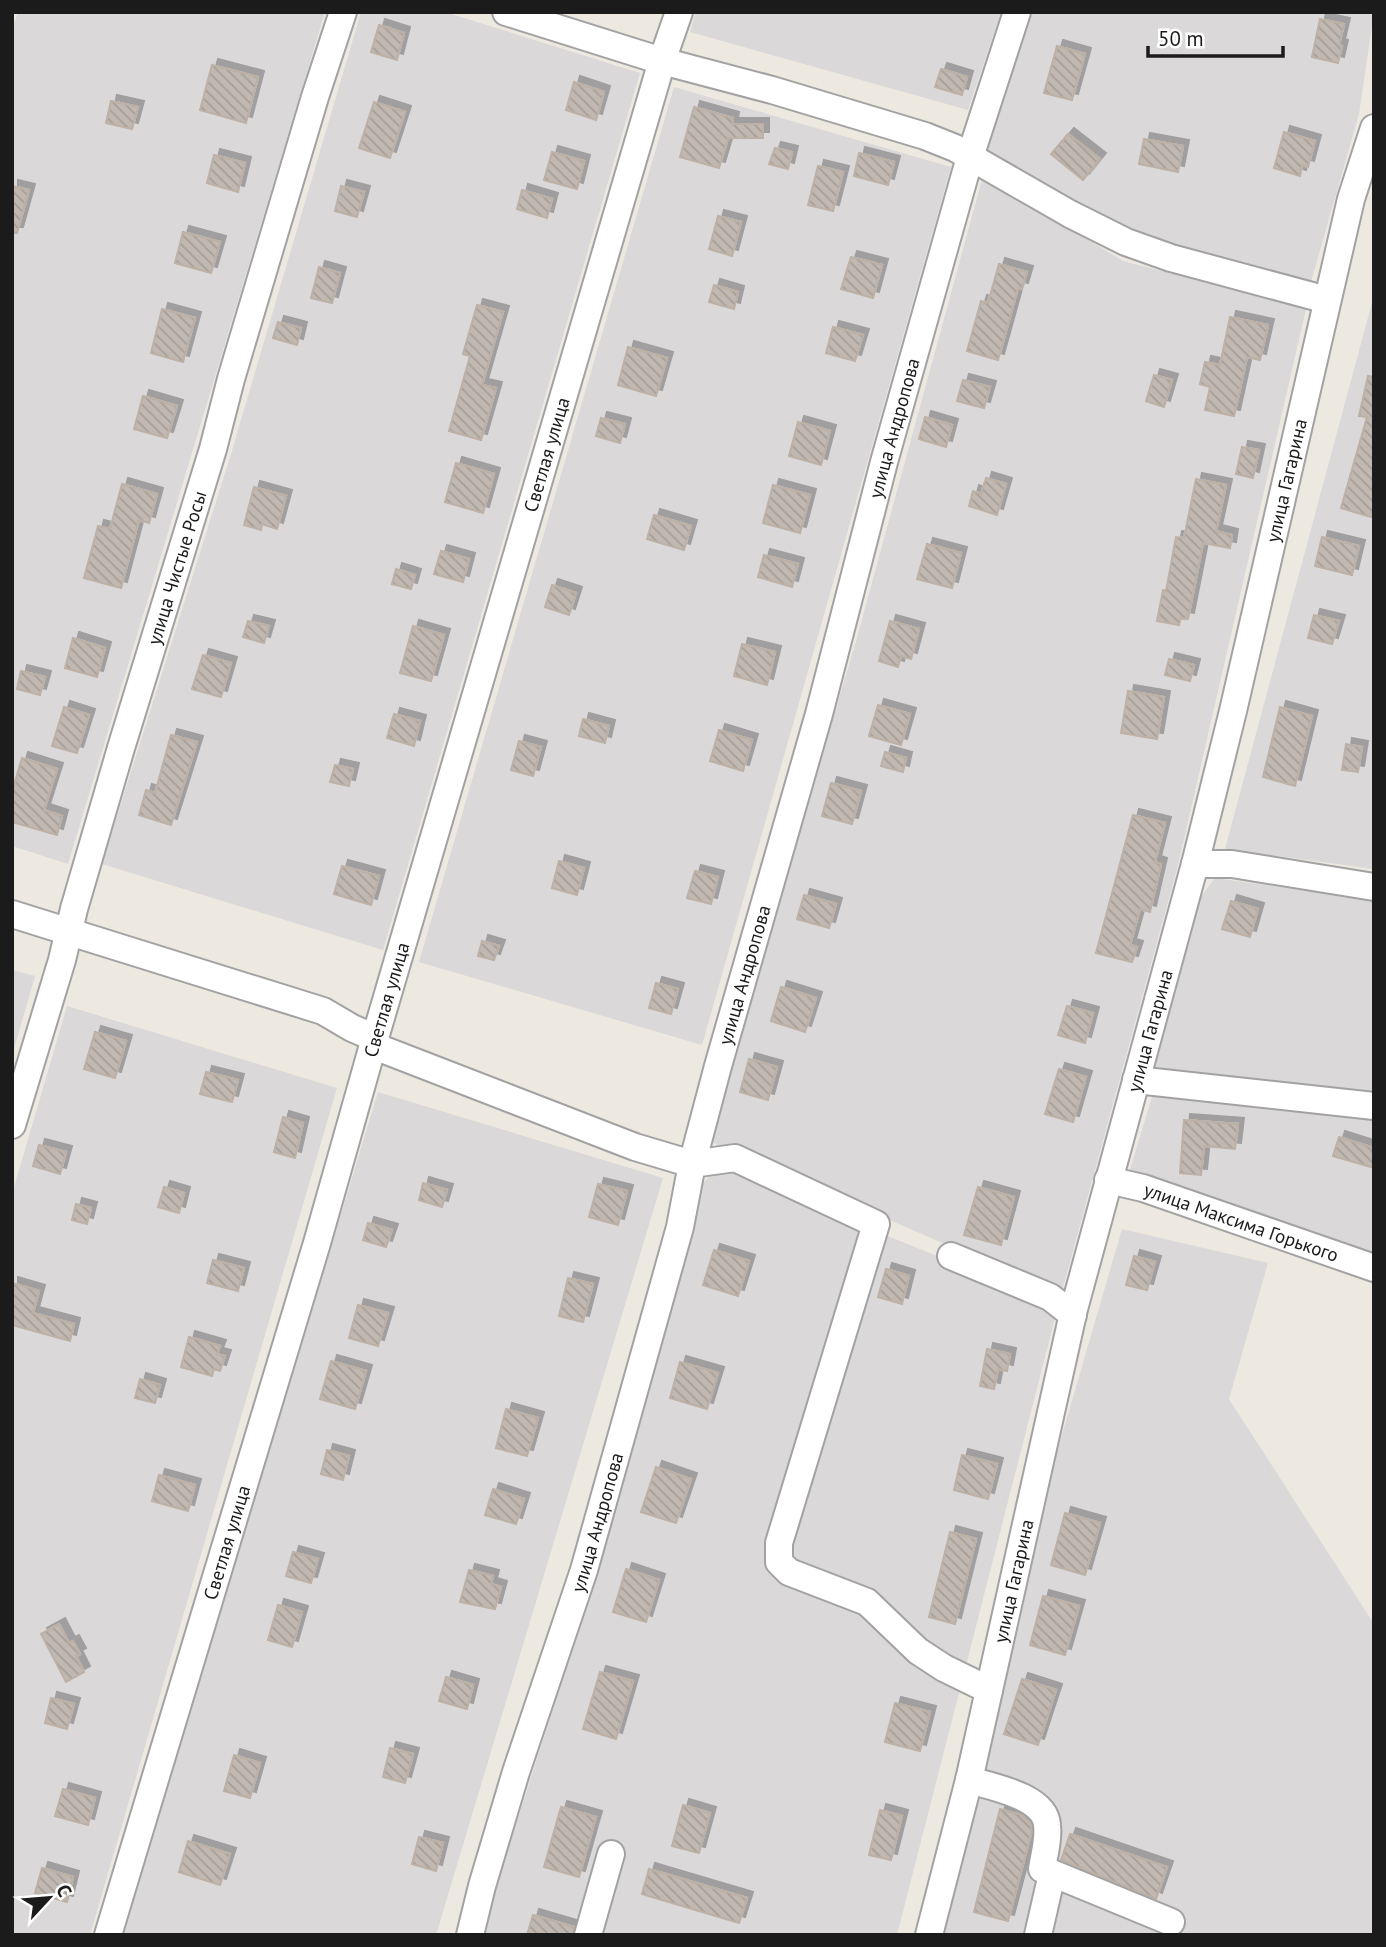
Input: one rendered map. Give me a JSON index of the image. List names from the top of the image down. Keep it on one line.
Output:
{"streets":{"street":["улица Андропова","Светлая улица","улица Гагарина","улица Чистые Росы","улица Максима Горького"]},"crossings":[["улица Гагарина","улица Максима Горького"]],"scale_bar":"50 m","north":"top right"}
